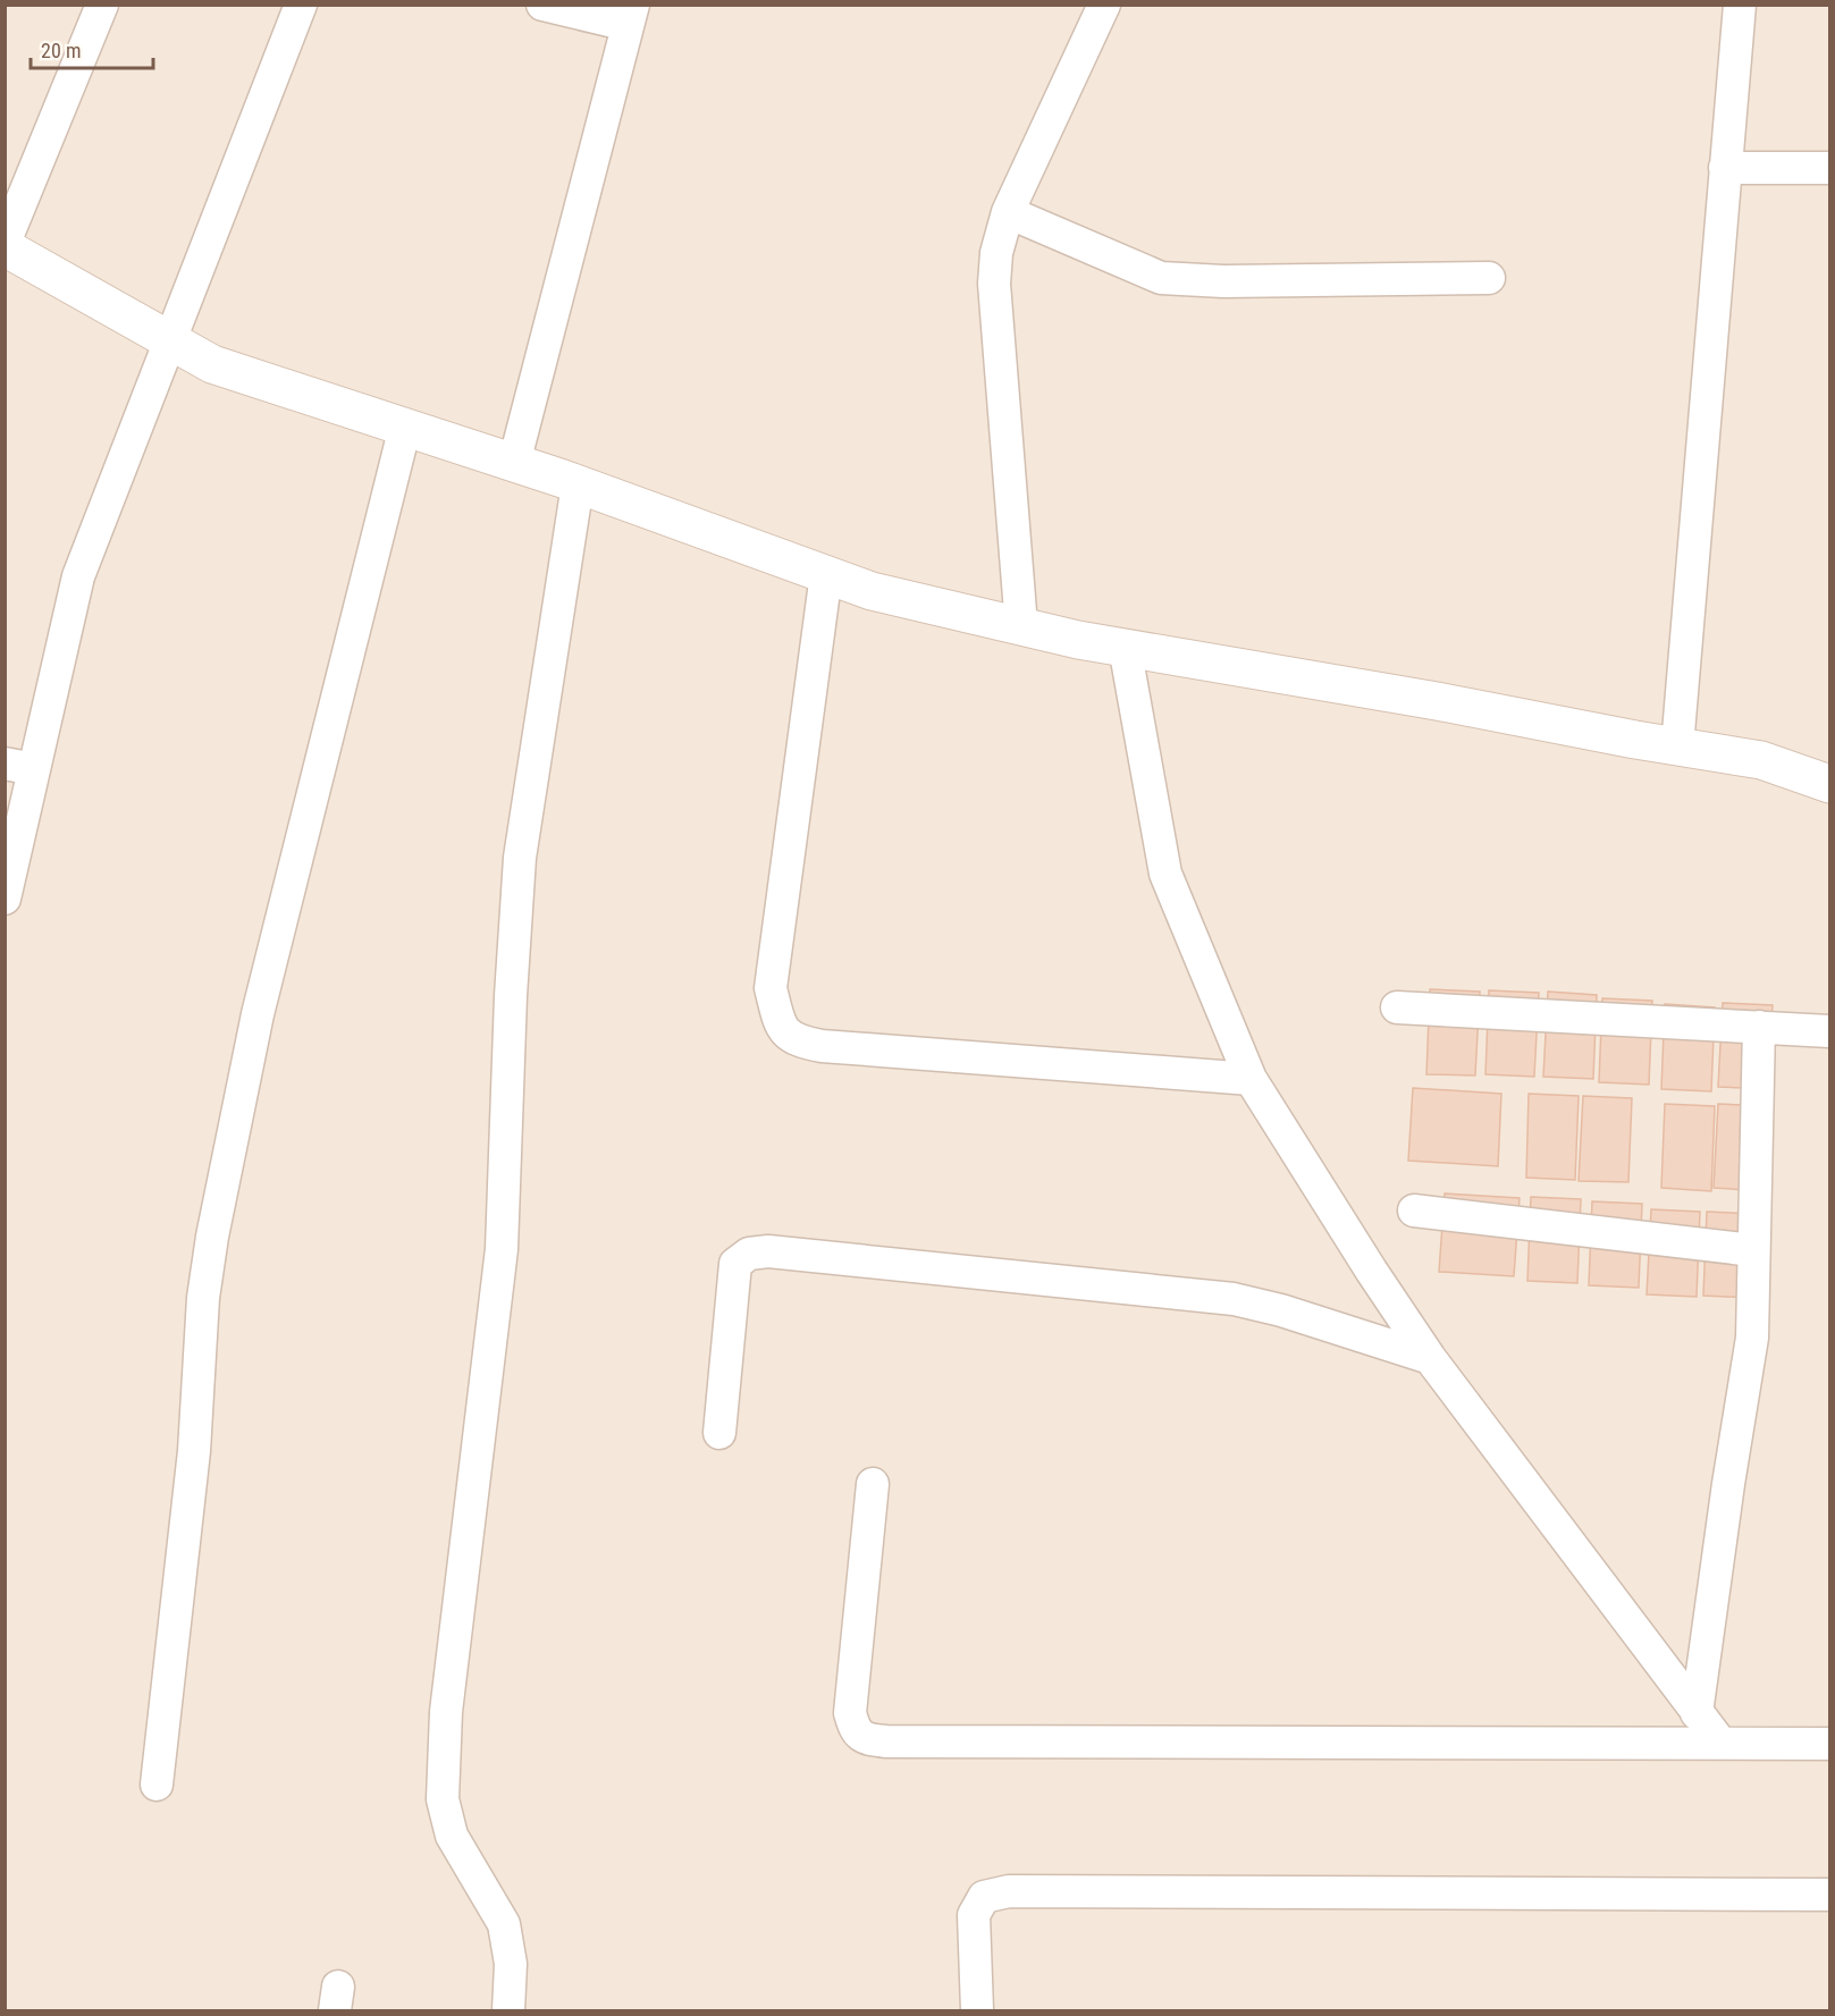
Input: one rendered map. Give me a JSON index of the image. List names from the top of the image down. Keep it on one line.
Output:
{"scale_bar":"20 m"}
